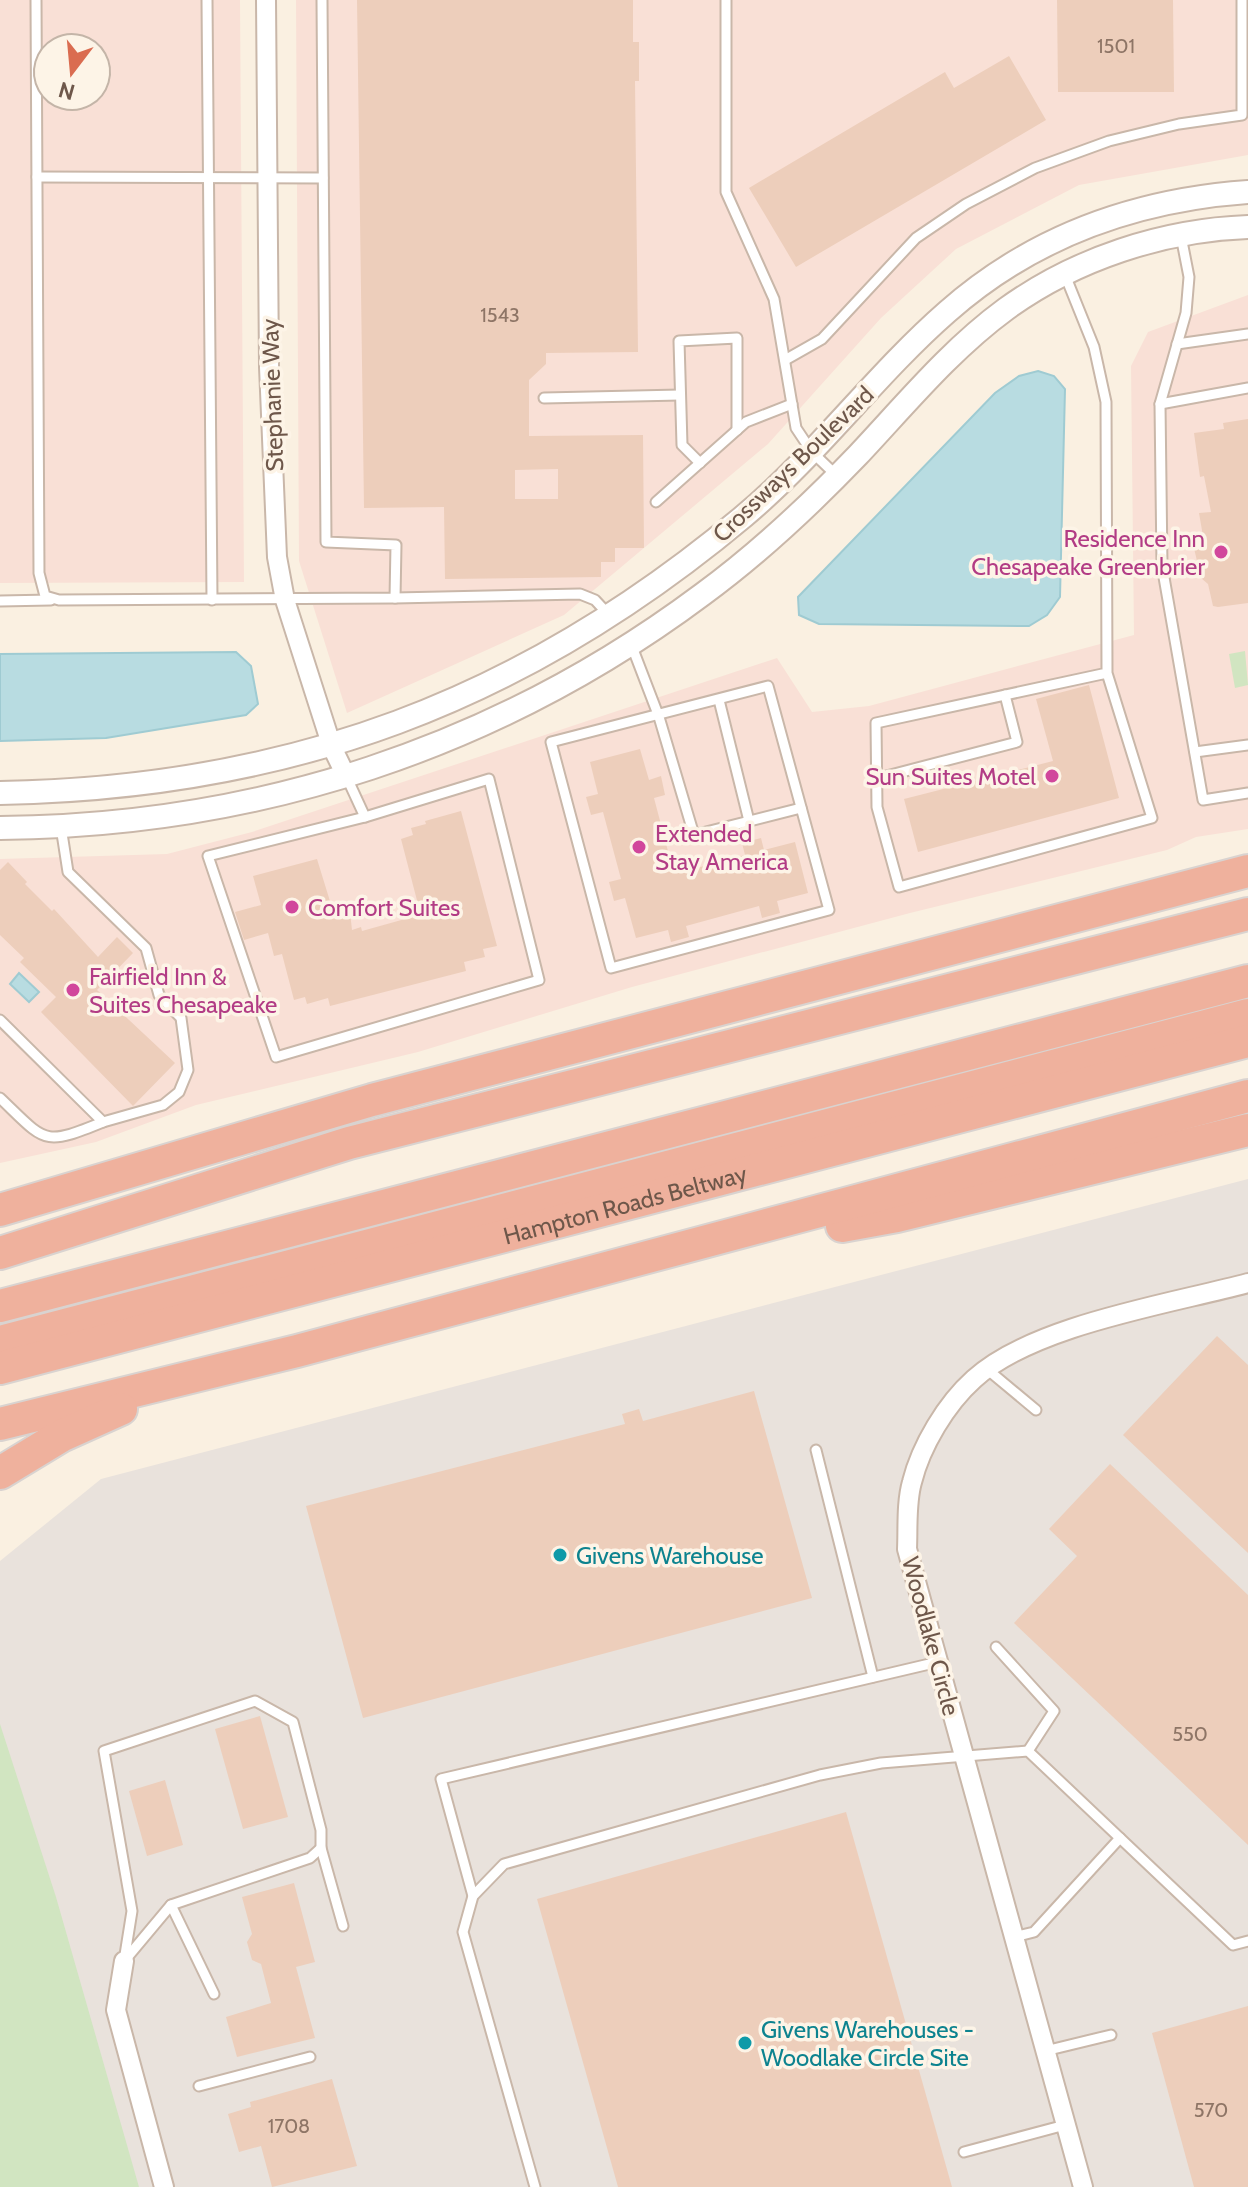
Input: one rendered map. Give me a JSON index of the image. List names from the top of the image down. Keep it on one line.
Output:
{"streets":{"highway":["Hampton Roads Beltway"],"street":["Stephanie Way","Crossways Boulevard","Woodlake Circle"]},"crossings":[["Stephanie Way","Crossways Boulevard"]],"places":["Residence Inn Chesapeake Greenbrier","Sun Suites Motel","Extended Stay America","Comfort Suites","Fairfield Inn & Suites Chesapeake","Givens Warehouse","Givens Warehouses - Woodlake Circle Site"],"house_numbers":["1501","1543","550","570","1708"],"north":"bottom"}
